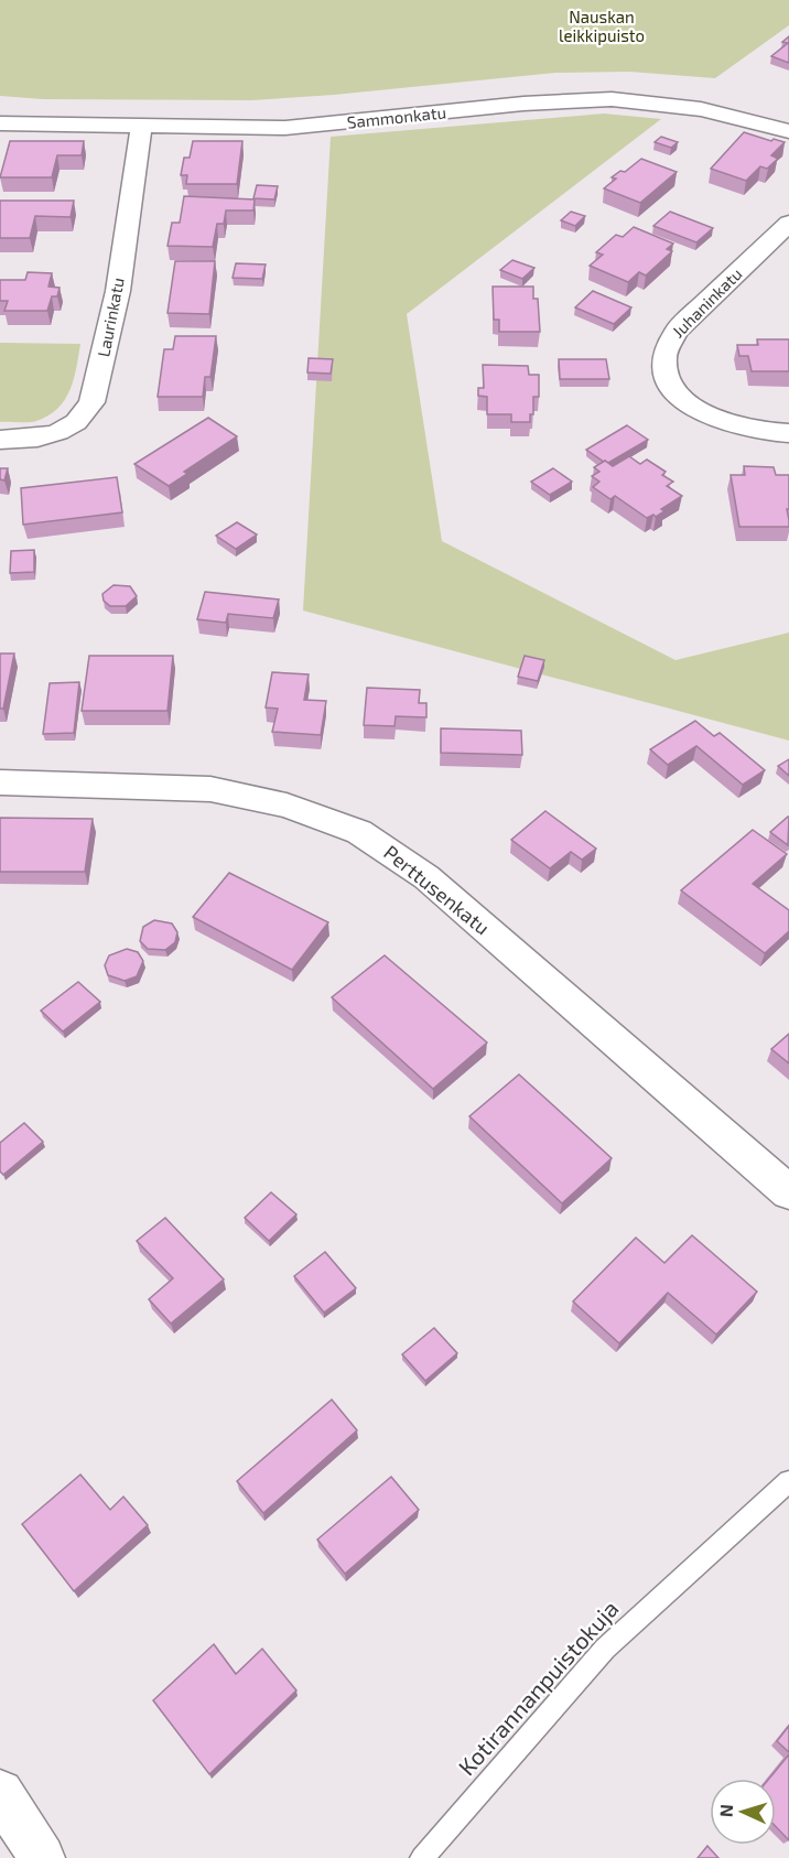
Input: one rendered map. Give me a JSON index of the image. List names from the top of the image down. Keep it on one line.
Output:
{"streets":{"street":["Sammonkatu","Juhaninkatu","Laurinkatu","Perttusenkatu"],"lane":["Kotirannanpuistokuja"]},"crossings":[["Sammonkatu","Laurinkatu"]],"parks":["Nauskan leikkipuisto"],"north":"left"}
